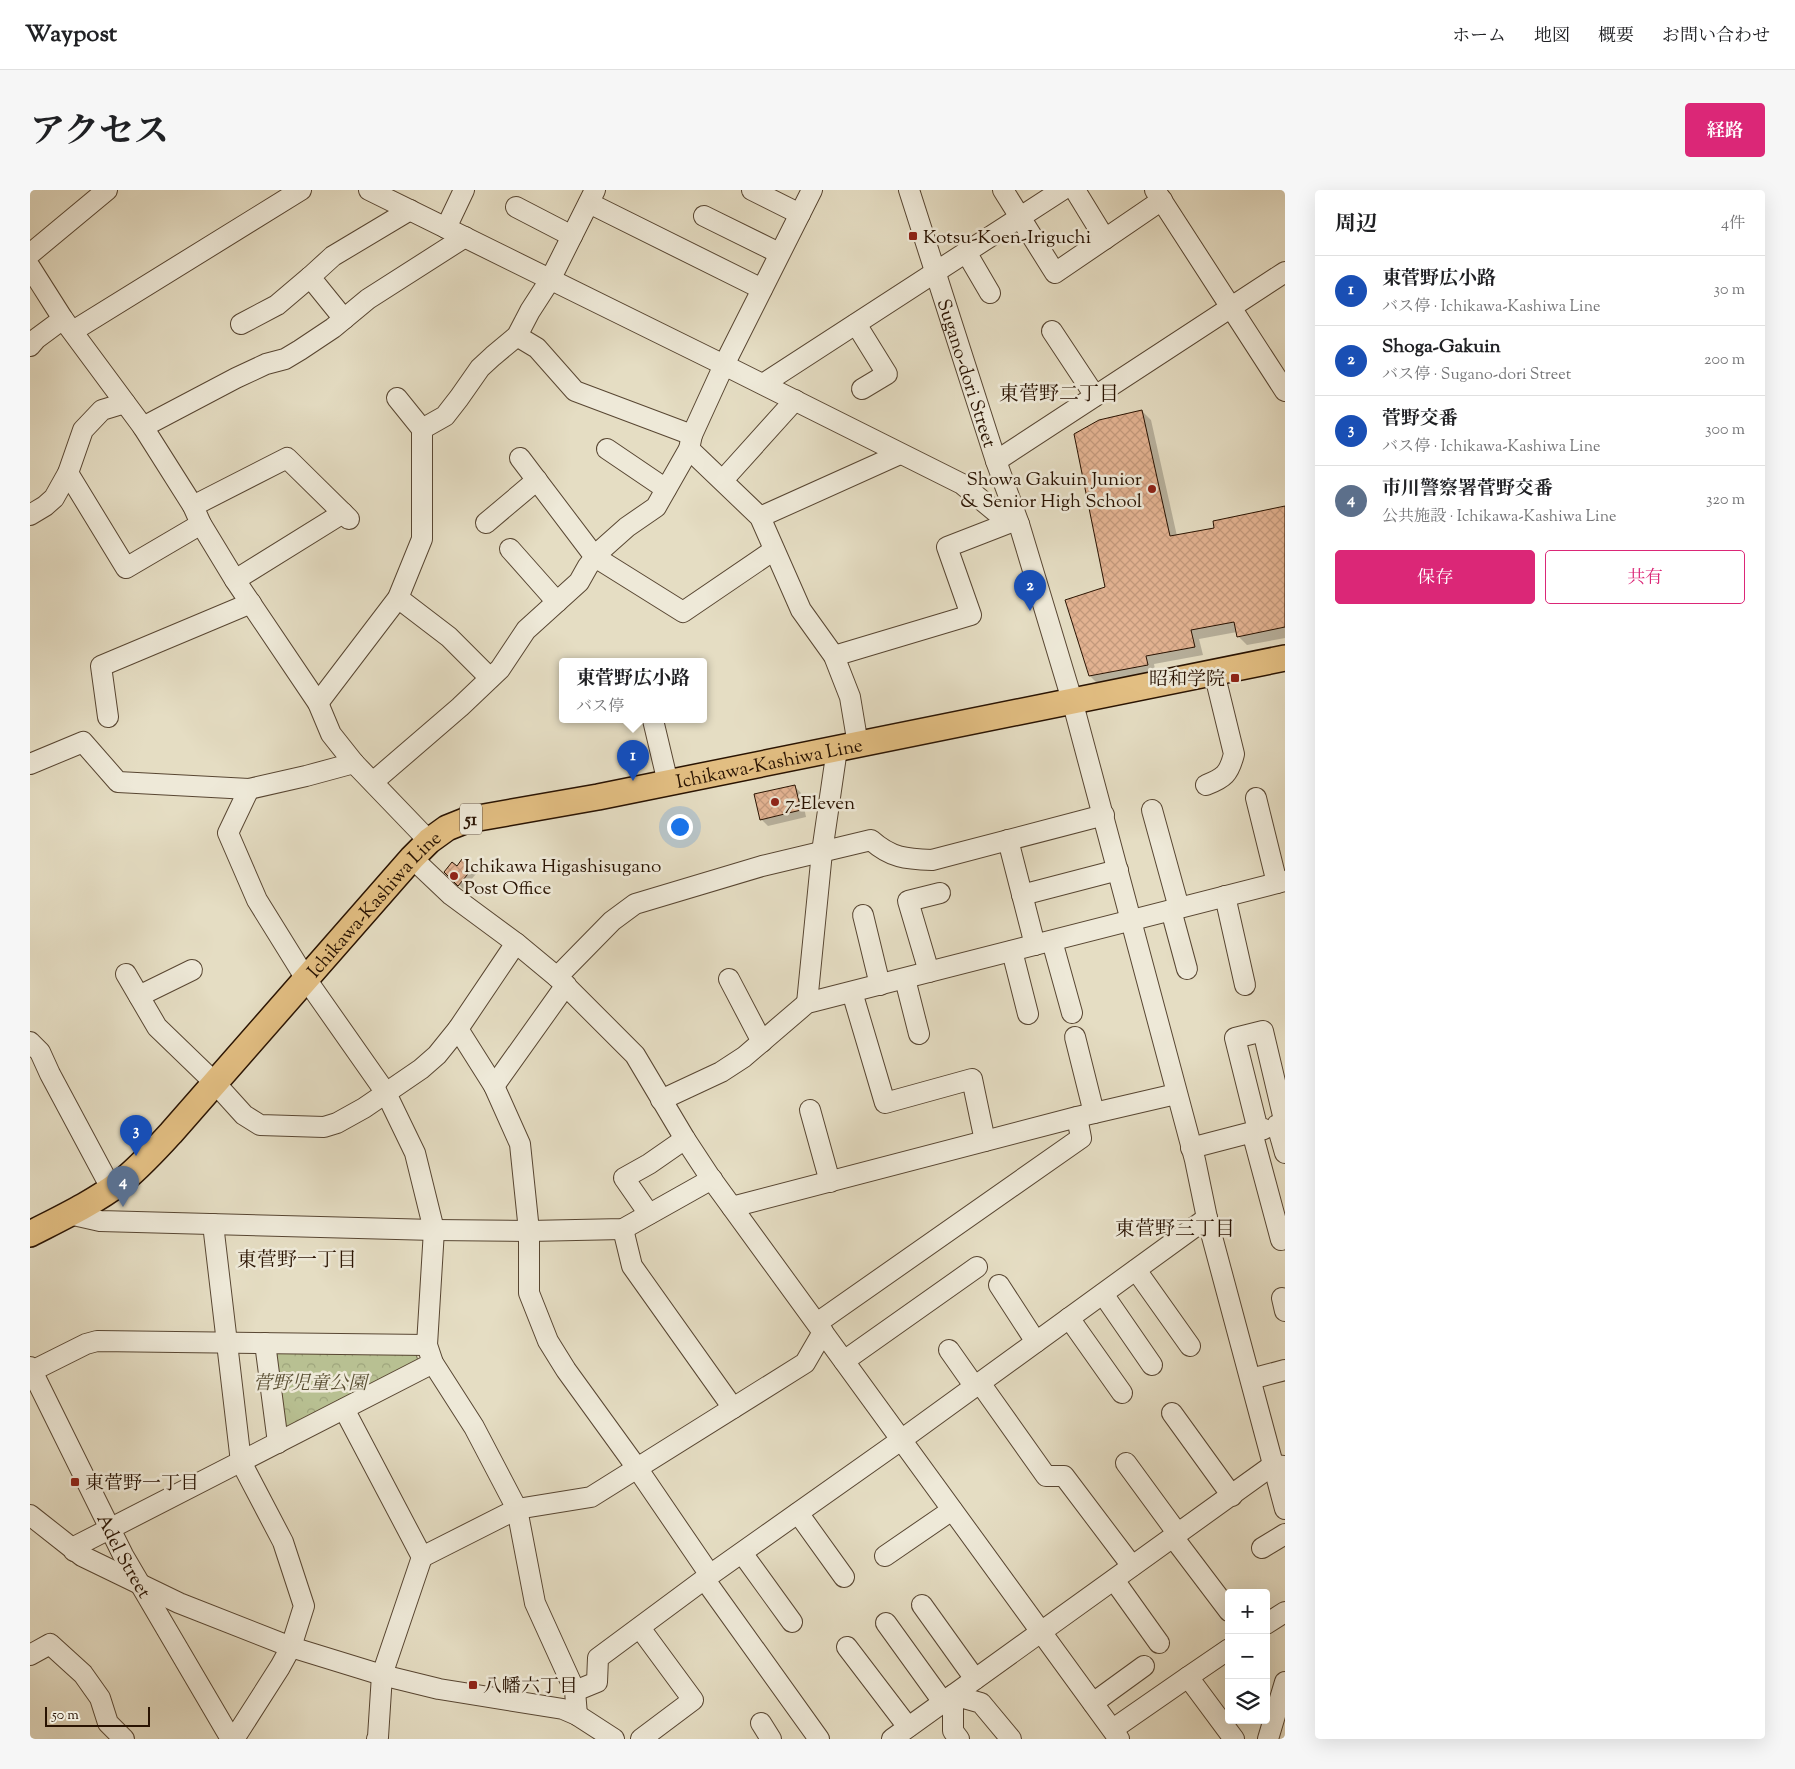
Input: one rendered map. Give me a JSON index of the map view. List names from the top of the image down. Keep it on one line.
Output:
{"streets":{"main road":["Ichikawa-Kashiwa Line","51"],"street":["Sugano-dori Street","Adel Street"]},"crossings":[["Sugano-dori Street","Ichikawa-Kashiwa Line"]],"districts":["東菅野二丁目","東菅野三丁目","東菅野一丁目"],"parks":["菅野児童公園"],"places":{"transit":["Kotsu-Koen-Iriguchi","昭和学院","東菅野一丁目","八幡六丁目"],"other":["Showa Gakuin Junior & Senior High School","7-Eleven","Ichikawa Higashisugano Post Office"]},"scale_bar":"50 m","page":{"header":"Waypost","nav":["ホーム","地図","概要","お問い合わせ"],"title":"アクセス","buttons":["経路",["保存","共有"]],"heading":["周辺","4件"],"list":[{"mark":"1","name":"東菅野広小路","note":"バス停 · Ichikawa-Kashiwa Line","value":"30 m"},{"mark":"2","name":"Shoga-Gakuin","note":"バス停 · Sugano-dori Street","value":"200 m"},{"mark":"3","name":"菅野交番","note":"バス停 · Ichikawa-Kashiwa Line","value":"300 m"},{"mark":"4","name":"市川警察署菅野交番","note":"公共施設 · Ichikawa-Kashiwa Line","value":"320 m"}],"pins":["2","1","3","4"],"popup":["東菅野広小路","バス停"],"map_buttons":["+","−"],"scale":"50 m"}}
